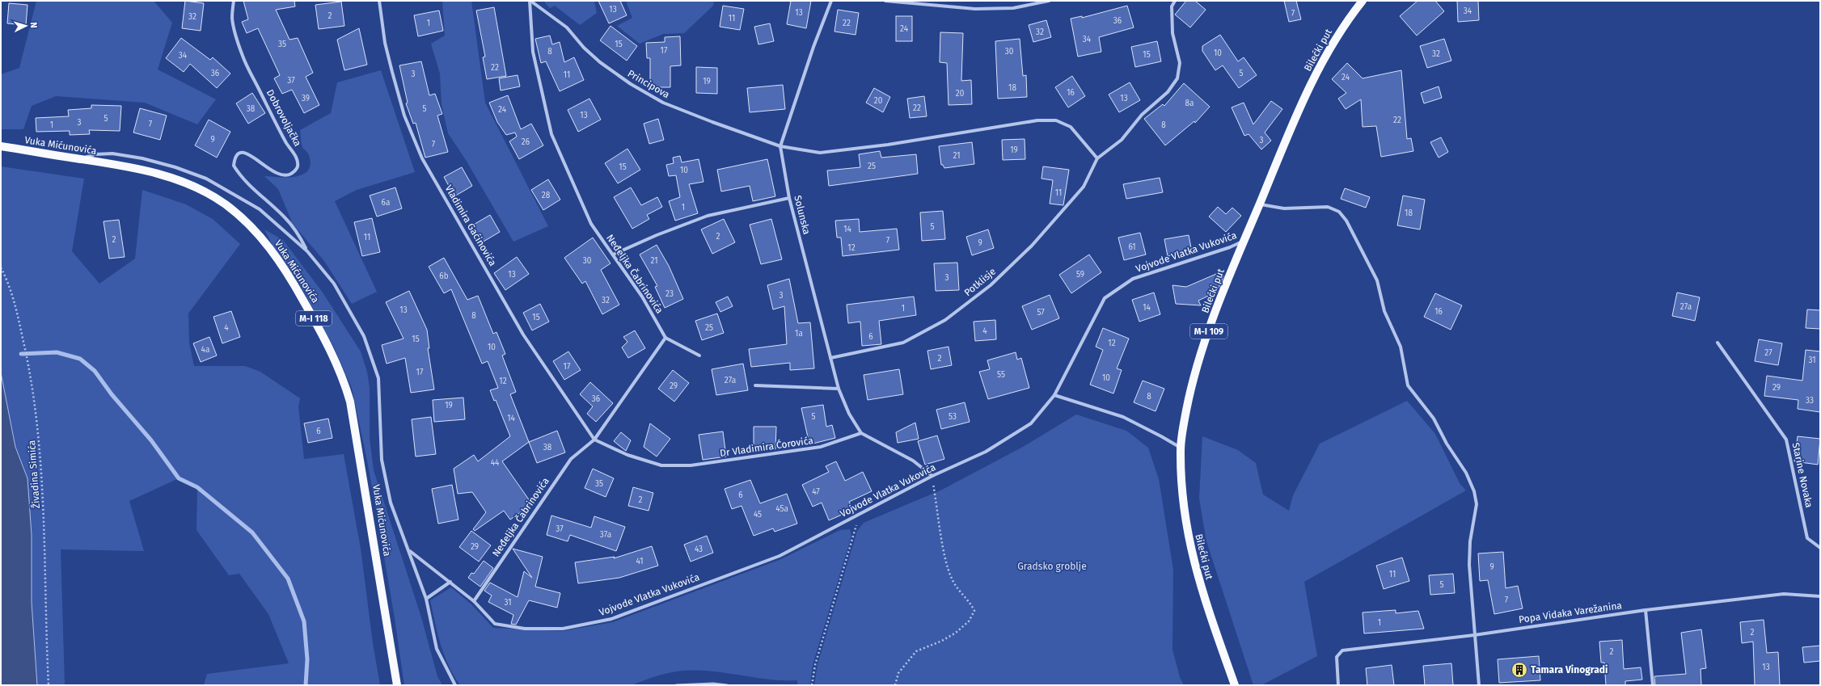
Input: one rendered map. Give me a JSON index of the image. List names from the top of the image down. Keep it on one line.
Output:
{"streets":{"main road":["Bilećki put","Vuka Mićunovića","M-I 118","M-I 109"],"street":["Principova","Dobrovoljačka","Solunska","Vladimira Gaćinovića","Vojvode Vlatka Vukovića","Neđeljka Čabrinovića","Potklisje","Dr Vladimira Ćorovića","Starine Novaka","Popa Vidaka Varežanina"],"path":["Živadina Simića"]},"crossings":[["Bilećki put","Vojvode Vlatka Vukovića"],["Principova","Solunska"],["Principova","Neđeljka Čabrinovića"],["Solunska","Potklisje"],["Solunska","Dr Vladimira Ćorovića"],["Vladimira Gaćinovića","Neđeljka Čabrinovića"],["Vladimira Gaćinovića","Dr Vladimira Ćorovića"],["Vojvode Vlatka Vukovića","Neđeljka Čabrinovića"],["Neđeljka Čabrinovića","Dr Vladimira Ćorovića"]],"parks":["Gradsko groblje"],"places":{"building":["Tamara Vinogradi"]},"house_numbers":["13","34","13","7","2","32","11","36","1","22","24","32","34","35","15","17","8","30","10","32","15","34","22","36","5","3","11","24","37","19","18","16","20","39","13","20","8a","22","38","5","24","13","5","22","3","7","1","8","9","3","26","7","19","21","25","15","10","11","28","6а","1","18","5","14","2","11","2","7","9","61","12","30","21","13","59","6b","3","23","3","32","27a","14","1","13","16","57","8","15","4","25","4","1a","6","15","12","10","4а","27","2","31","17","17","55","10","27a","12","29","29","8","36","33","19","5","53","14","6","38","44","35","47","6","2","45a","45","37","37а","29","43","41","9","11","5","7","31","1","2","2","13"],"north":"right"}
